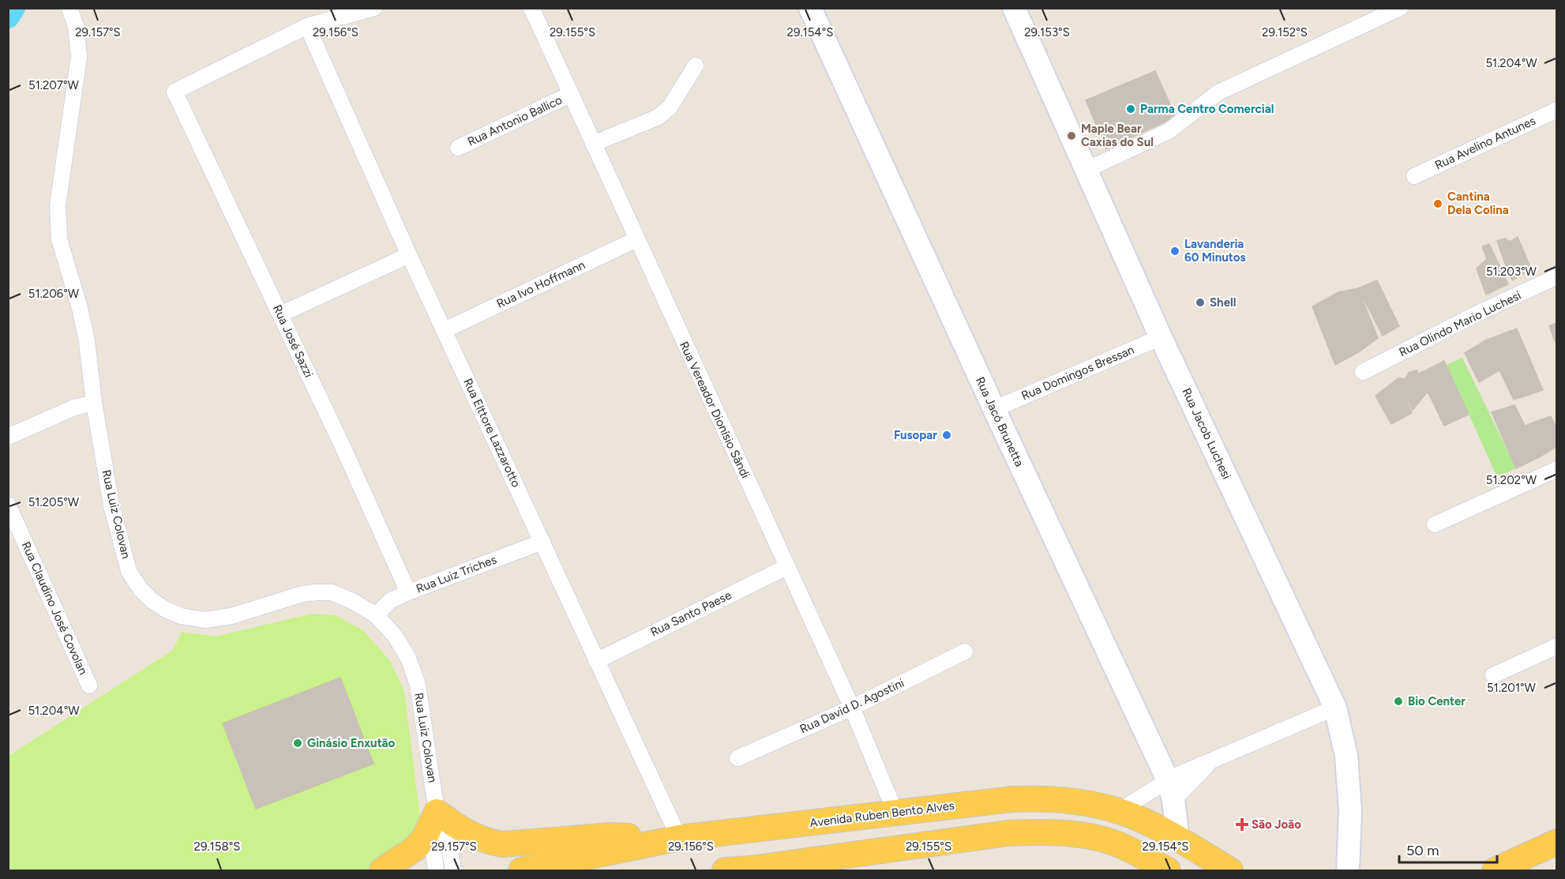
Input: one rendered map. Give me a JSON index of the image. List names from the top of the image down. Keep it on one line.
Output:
{"streets":{"main road":["Avenida Ruben Bento Alves"],"street":["Rua Antonio Ballico","Rua Avelino Antunes","Rua Ivo Hoffmann","Rua Olindo Mario Luchesi","Rua José Sazzi","Rua Domingos Bressan","Rua Vereador Dionísio Sândi","Rua Jacó Brunetta","Rua Elttore Lazzarotto","Rua Jacob Luchesi","Rua Luiz Colovan","Rua Luiz Triches","Rua Claudino José Covolan","Rua Santo Paese","Rua David D. Agostini"]},"crossings":[["Rua Antonio Ballico","Rua Vereador Dionísio Sândi"],["Rua Ivo Hoffmann","Rua Vereador Dionísio Sândi"],["Rua Ivo Hoffmann","Rua Elttore Lazzarotto"],["Rua José Sazzi","Rua Elttore Lazzarotto"],["Rua José Sazzi","Rua Luiz Triches"],["Rua Domingos Bressan","Rua Jacó Brunetta"],["Rua Domingos Bressan","Rua Jacob Luchesi"],["Rua Vereador Dionísio Sândi","Rua Santo Paese"],["Rua Vereador Dionísio Sândi","Rua David D. Agostini"],["Rua Vereador Dionísio Sândi","Avenida Ruben Bento Alves"],["Rua Jacó Brunetta","Avenida Ruben Bento Alves"],["Rua Elttore Lazzarotto","Rua Luiz Triches"],["Rua Elttore Lazzarotto","Rua Santo Paese"],["Rua Elttore Lazzarotto","Avenida Ruben Bento Alves"],["Rua Luiz Colovan","Rua Luiz Triches"]],"places":{"other":["Parma Centro Comercial","Maple Bear Caxias do Sul","Cantina Dela Colina","Lavanderia 60 Minutos","Shell","Fusopar","Bio Center","Ginásio Enxutão"],"health":["São João"]},"scale_bar":"50 m","coordinates":["29.157°S","29.156°S","29.155°S","29.154°S","29.153°S","29.152°S","51.204°W","51.207°W","51.203°W","51.206°W","51.202°W","51.205°W","51.201°W","29.158°S"]}
